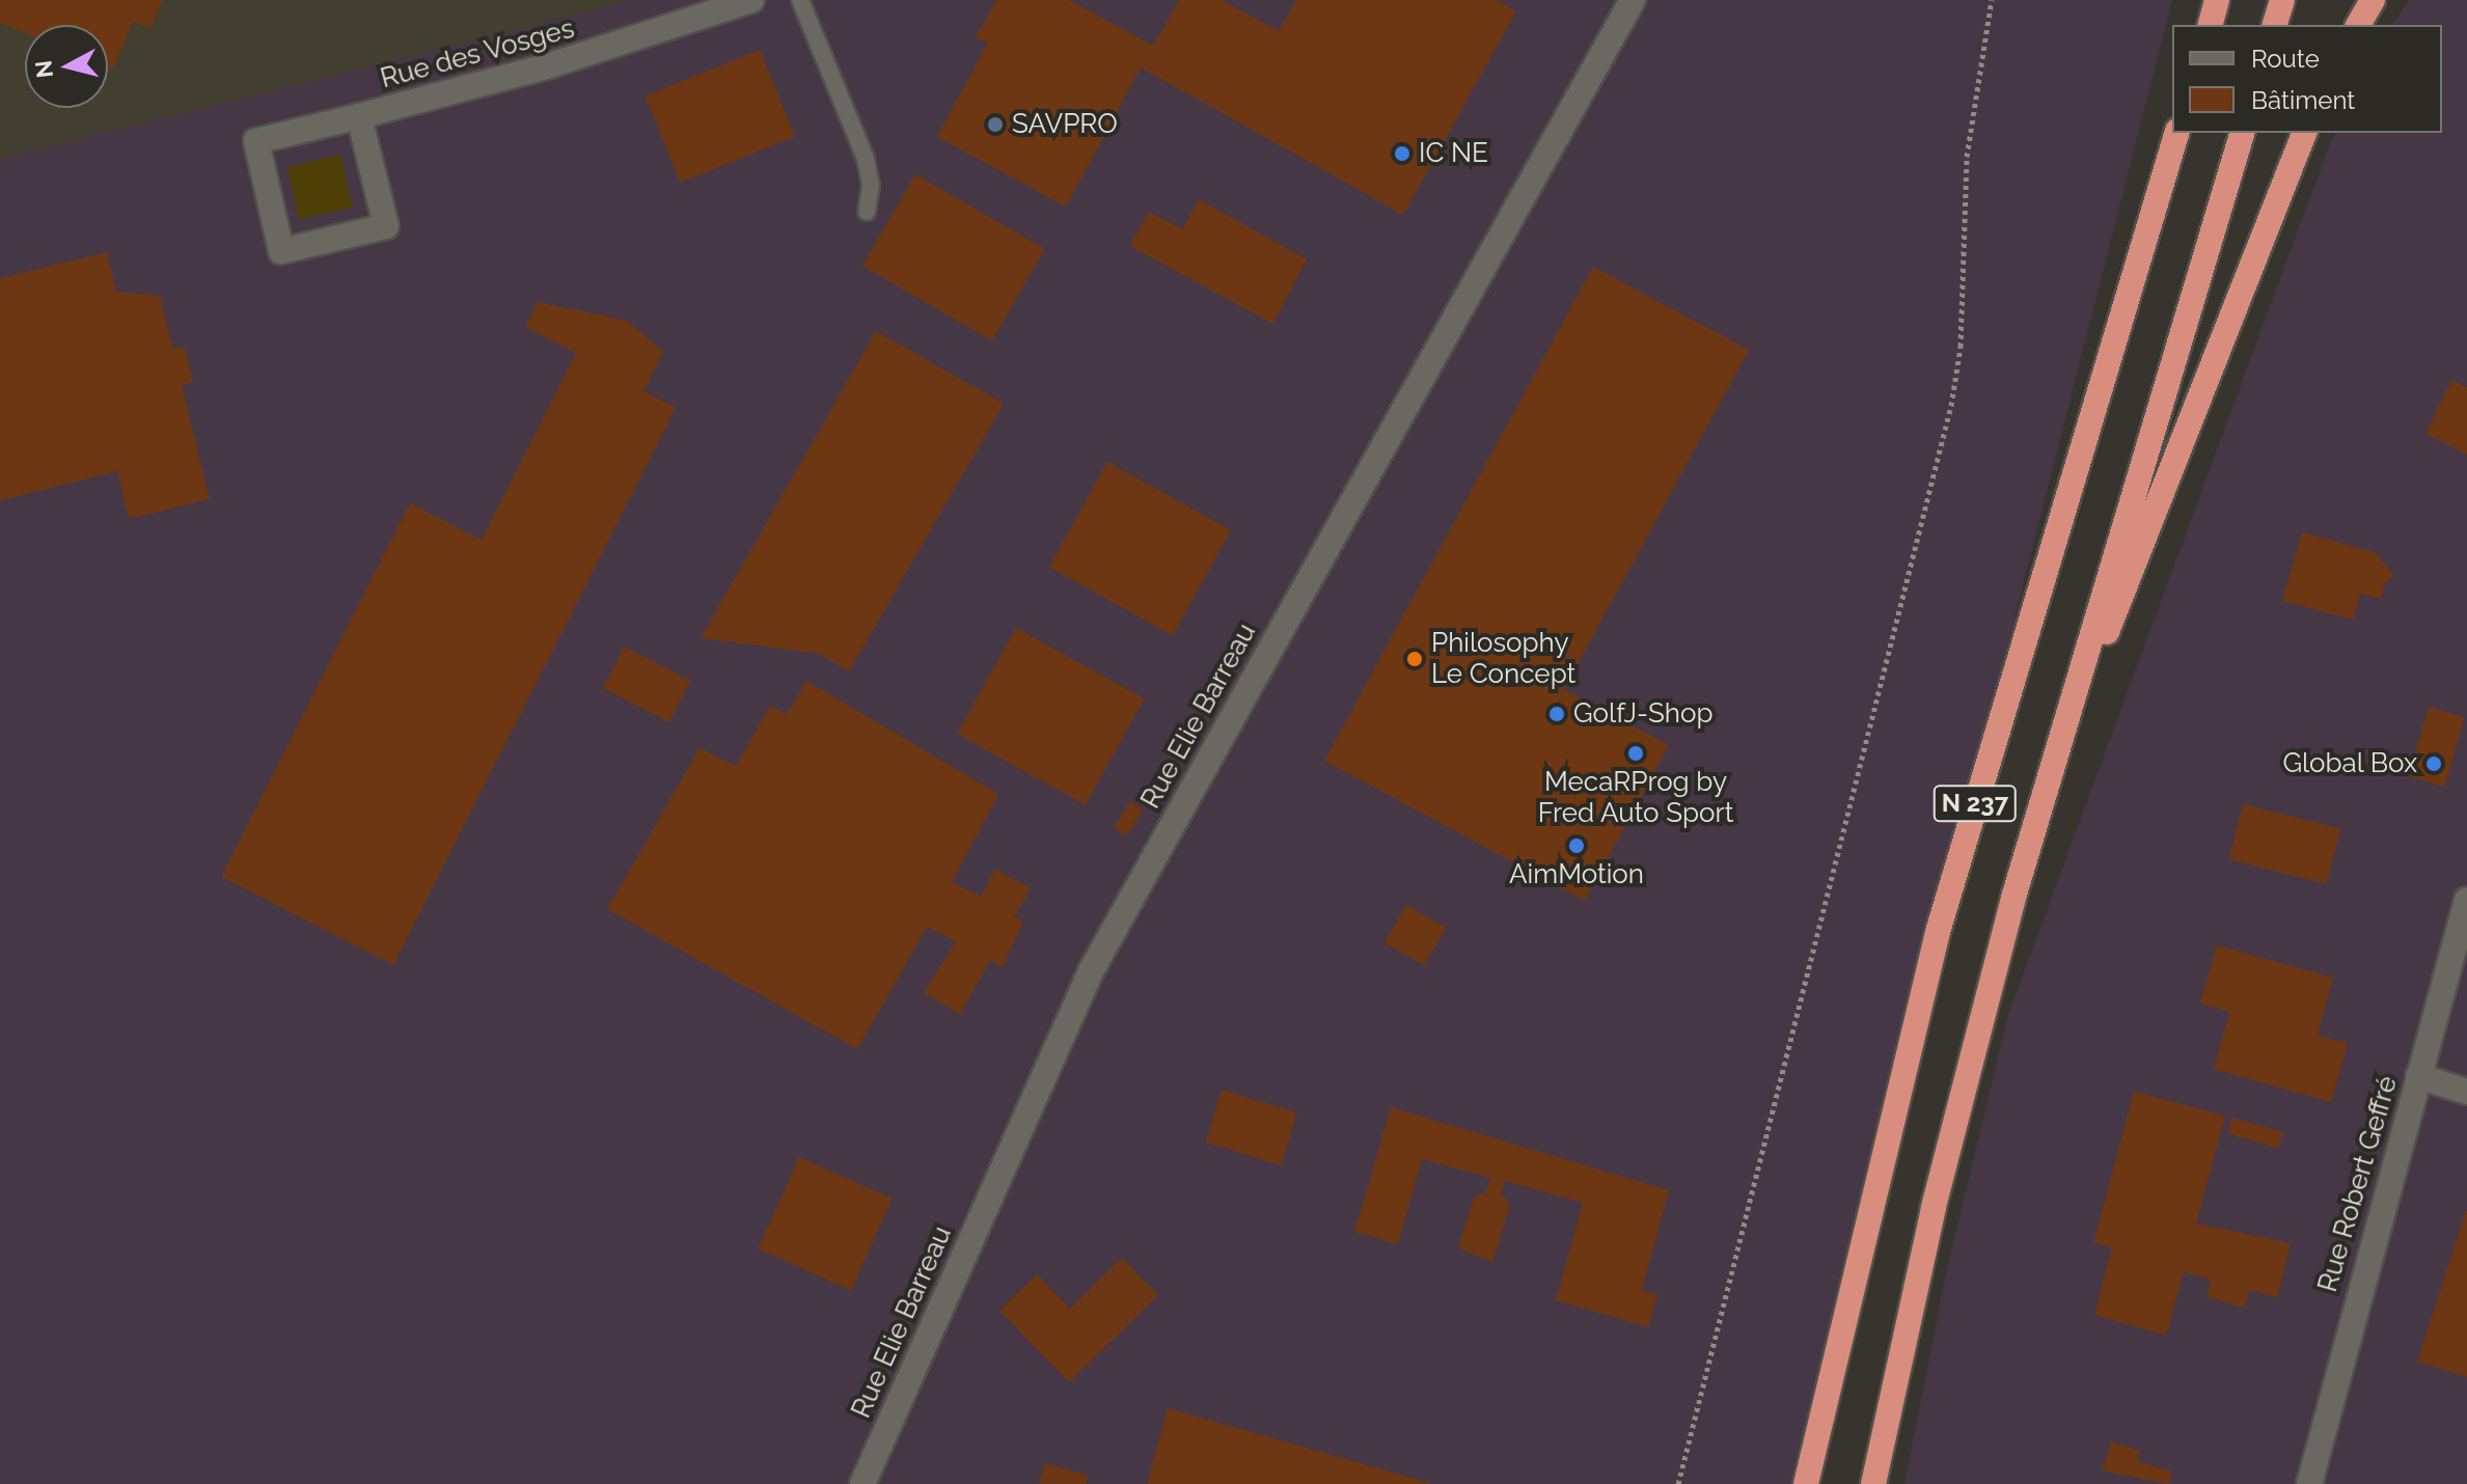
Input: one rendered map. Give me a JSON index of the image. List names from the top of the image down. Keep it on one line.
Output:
{"streets":{"highway":["N 237"],"street":["Rue des Vosges","Rue Elie Barreau","Rue Robert Geffré"]},"places":["SAVPRO","IC NE","Philosophy Le Concept","GolfJ-Shop","MecaRProg by Fred Auto Sport","Global Box","AimMotion"],"legend":["Route","Bâtiment"],"north":"left"}
